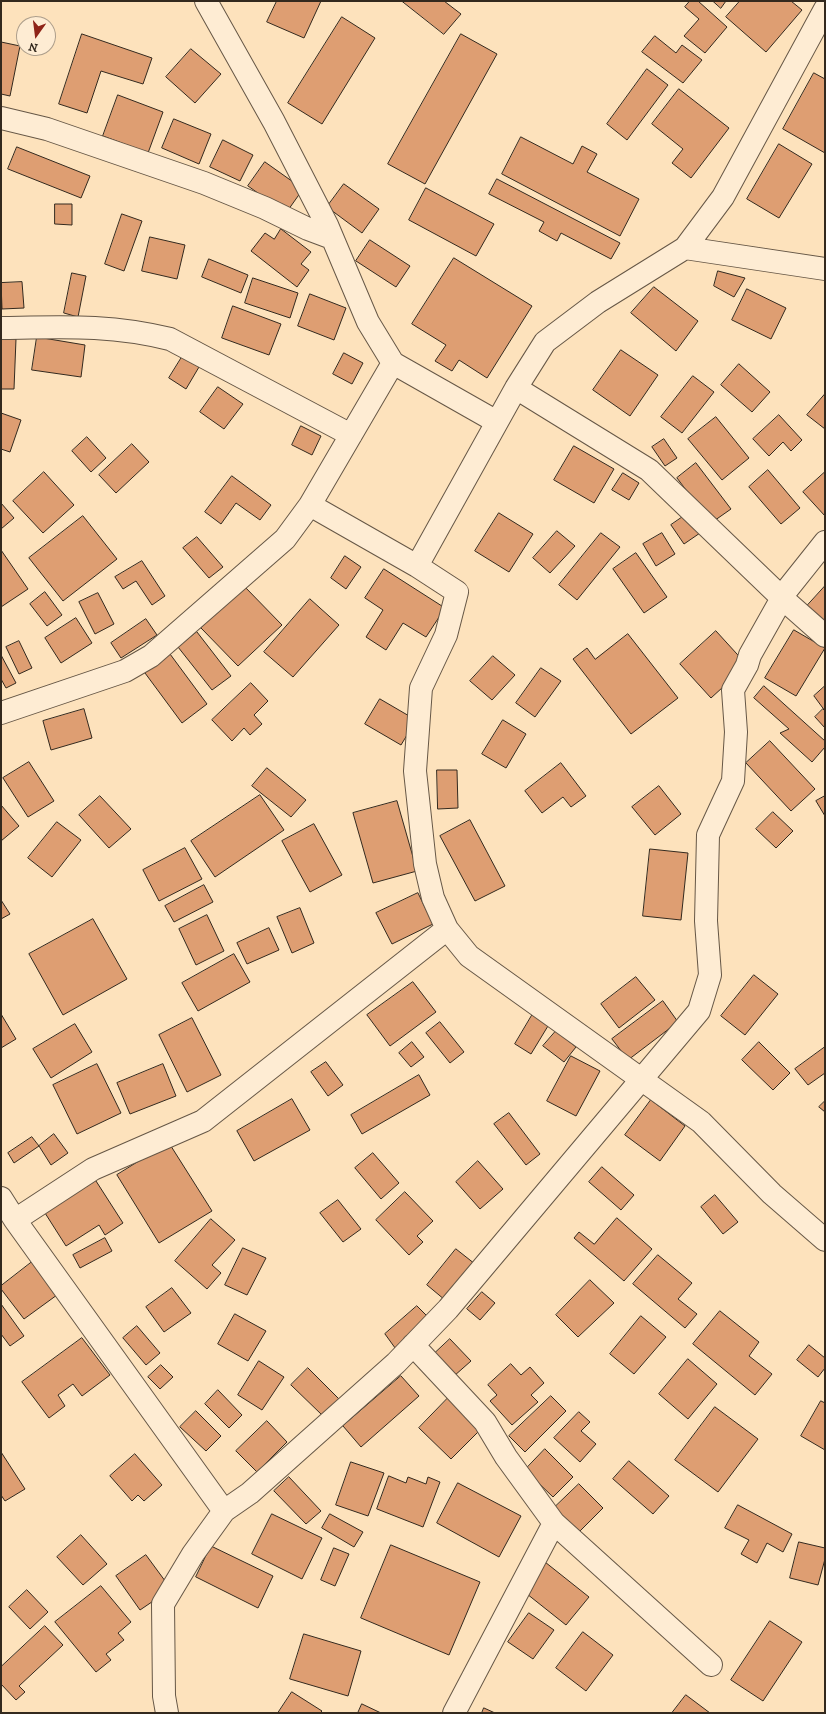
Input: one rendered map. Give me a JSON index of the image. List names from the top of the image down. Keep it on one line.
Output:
{"north":"bottom"}
